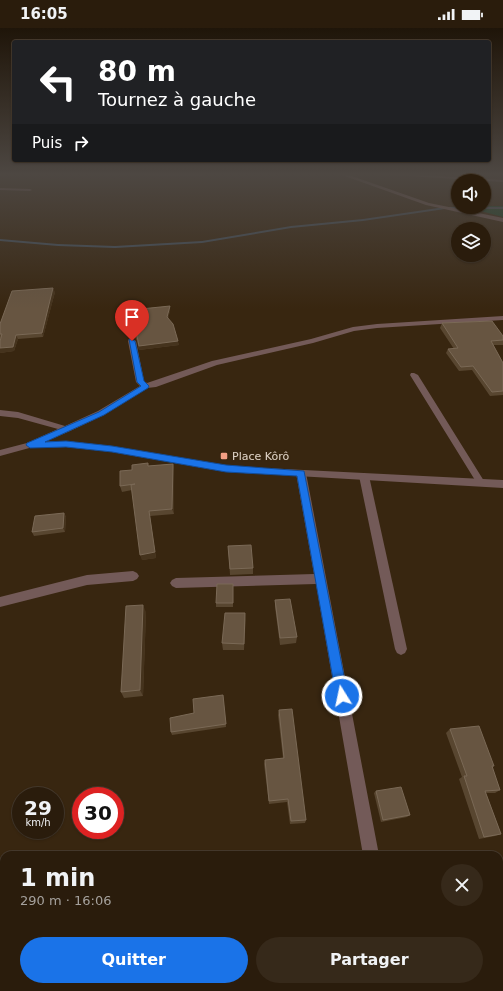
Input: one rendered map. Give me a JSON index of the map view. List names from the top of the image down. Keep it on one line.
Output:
{"places":{"transit":["Place Kôrô"]},"page":{"status":"16:05","turn":["80 m","Tournez à gauche"],"then":"Puis","speed":"29 km/h","limit":"30","heading":["1 min","290 m · 16:06"],"buttons":["Quitter","Partager"]}}
